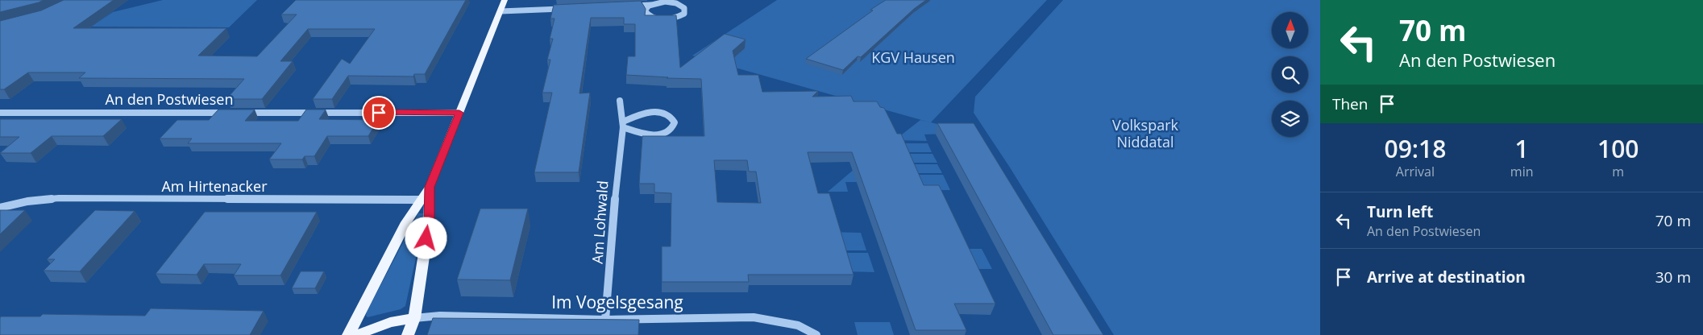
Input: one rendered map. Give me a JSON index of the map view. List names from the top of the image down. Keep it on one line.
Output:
{"streets":{"street":["An den Postwiesen","Am Hirtenacker","Am Lohwald","Im Vogelsgesang"]},"crossings":[["Am Lohwald","Im Vogelsgesang"]],"parks":["KGV Hausen","Volkspark Niddatal"],"north":"top","page":{"turn":["70 m","An den Postwiesen"],"then":"Then","eta":["09:18","Arrival","1","min","100","m"],"list":[{"name":"Turn left","note":"An den Postwiesen","value":"70 m"},{"name":"Arrive at destination","value":"30 m"}]}}
